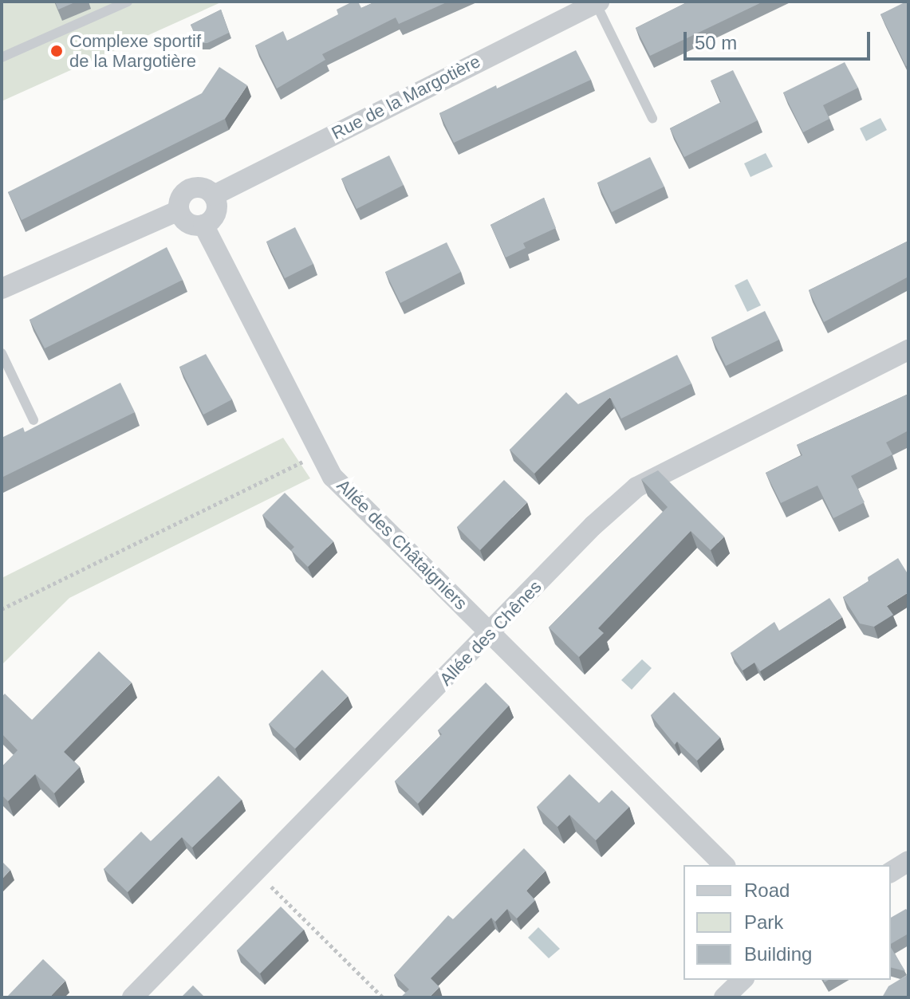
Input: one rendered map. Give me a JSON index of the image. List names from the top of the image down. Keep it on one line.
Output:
{"streets":{"street":["Rue de la Margotière","Allée des Châtaigniers","Allée des Chênes"]},"crossings":[["Rue de la Margotière","Allée des Châtaigniers"],["Allée des Châtaigniers","Allée des Chênes"]],"places":["Complexe sportif de la Margotière"],"legend":["Road","Park","Building"],"scale_bar":"50 m"}
